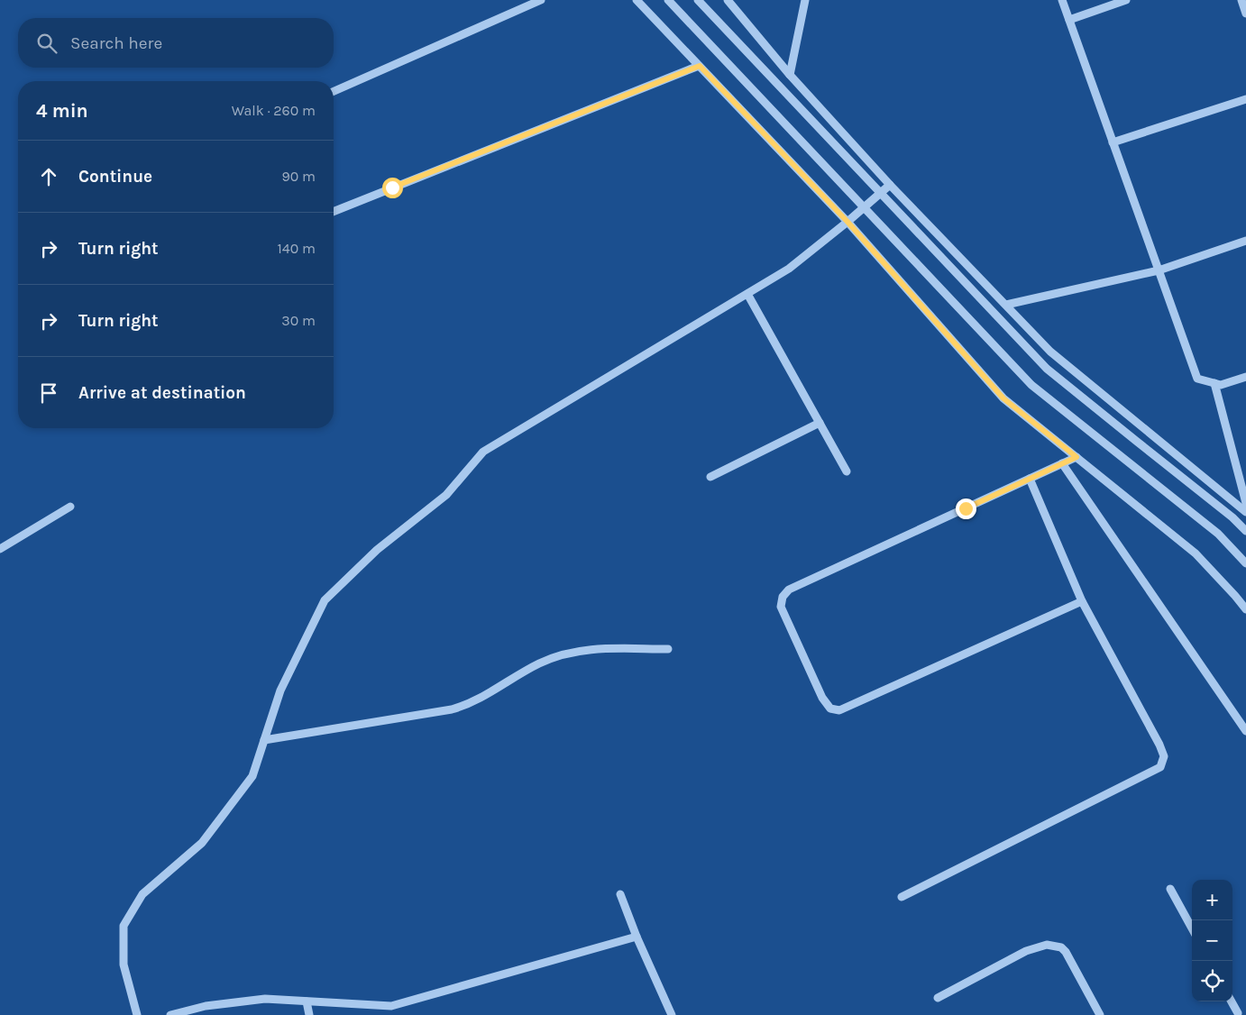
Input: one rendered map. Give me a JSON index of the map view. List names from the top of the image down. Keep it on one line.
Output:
{"page":{"search":"Search here","heading":["4 min","Walk · 260 m"],"list":[["Continue","90 m"],["Turn right","140 m"],["Turn right","30 m"],"Arrive at destination"],"map_buttons":["+","−"]}}
